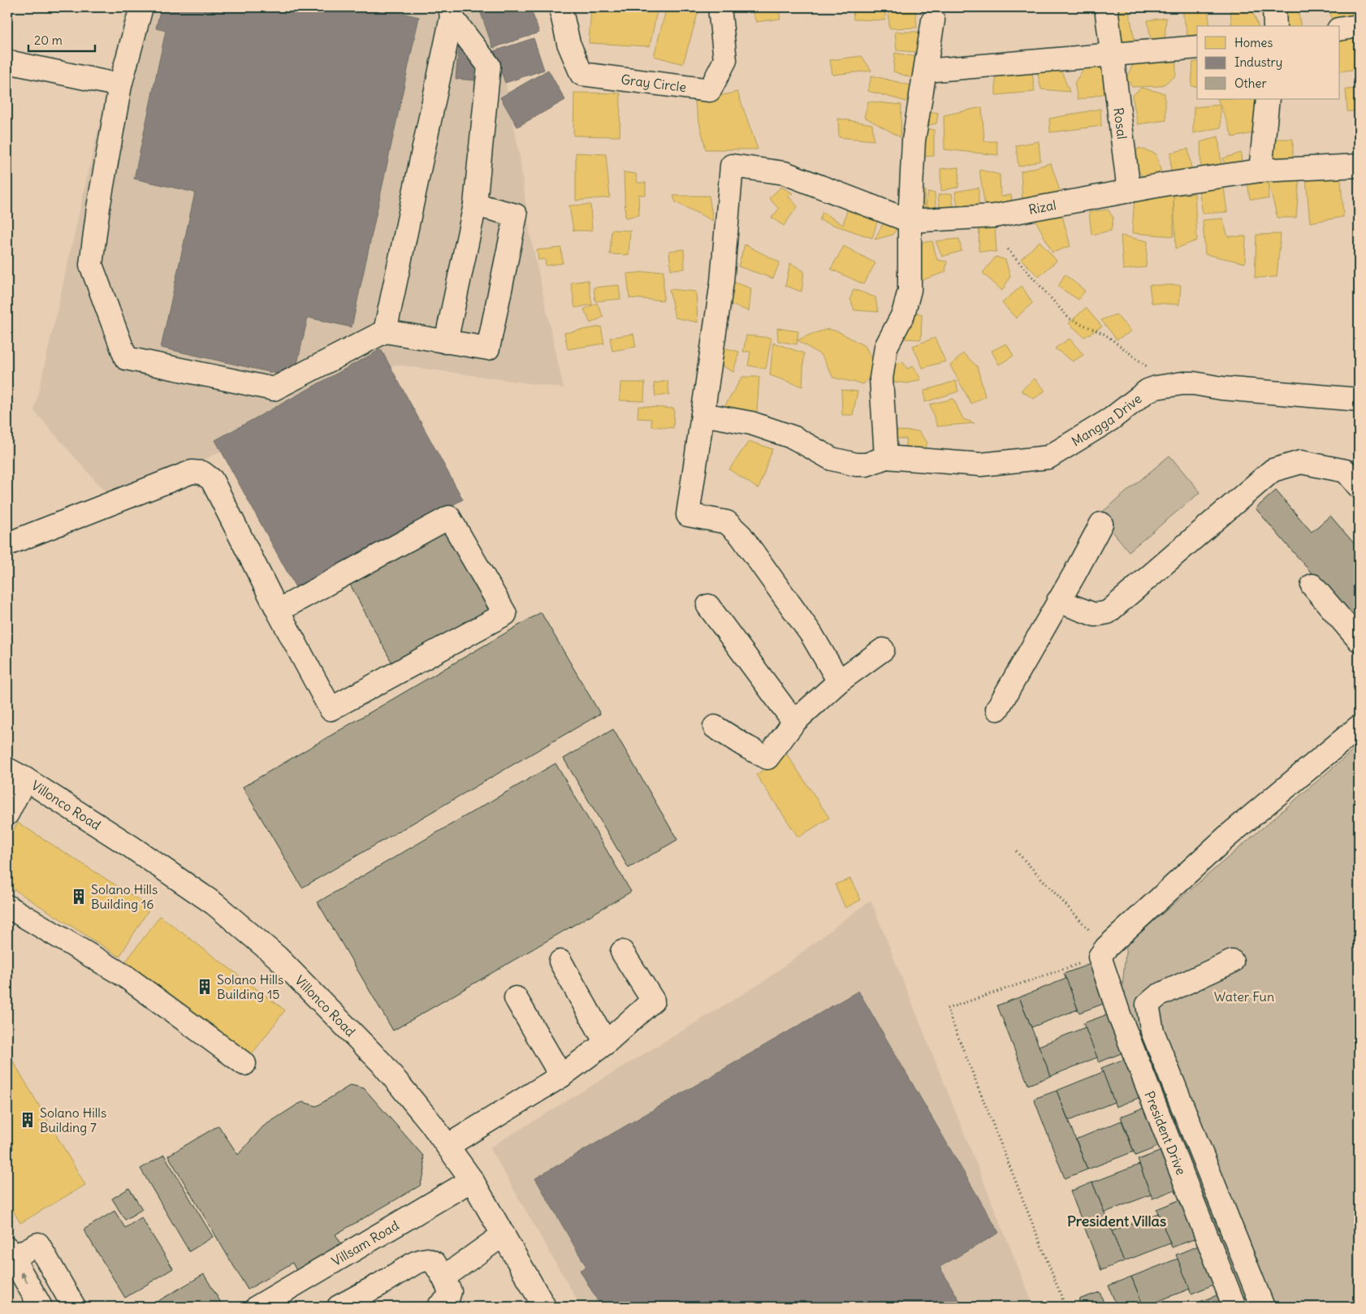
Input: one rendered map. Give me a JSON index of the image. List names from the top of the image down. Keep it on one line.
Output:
{"streets":{"street":["Gray Circle","Rosal","Rizal","Mangga Drive","Villonco Road","President Drive","Villsam Road"]},"crossings":[["Rosal","Rizal"],["Rizal","Mangga Drive"],["Villonco Road","Villsam Road"]],"districts":["President Villas"],"parks":["Water Fun"],"places":{"building":["Solano Hills Building 16","Solano Hills Building 15","Solano Hills Building 7"]},"legend":["Homes","Industry","Other"],"scale_bar":"20 m"}
